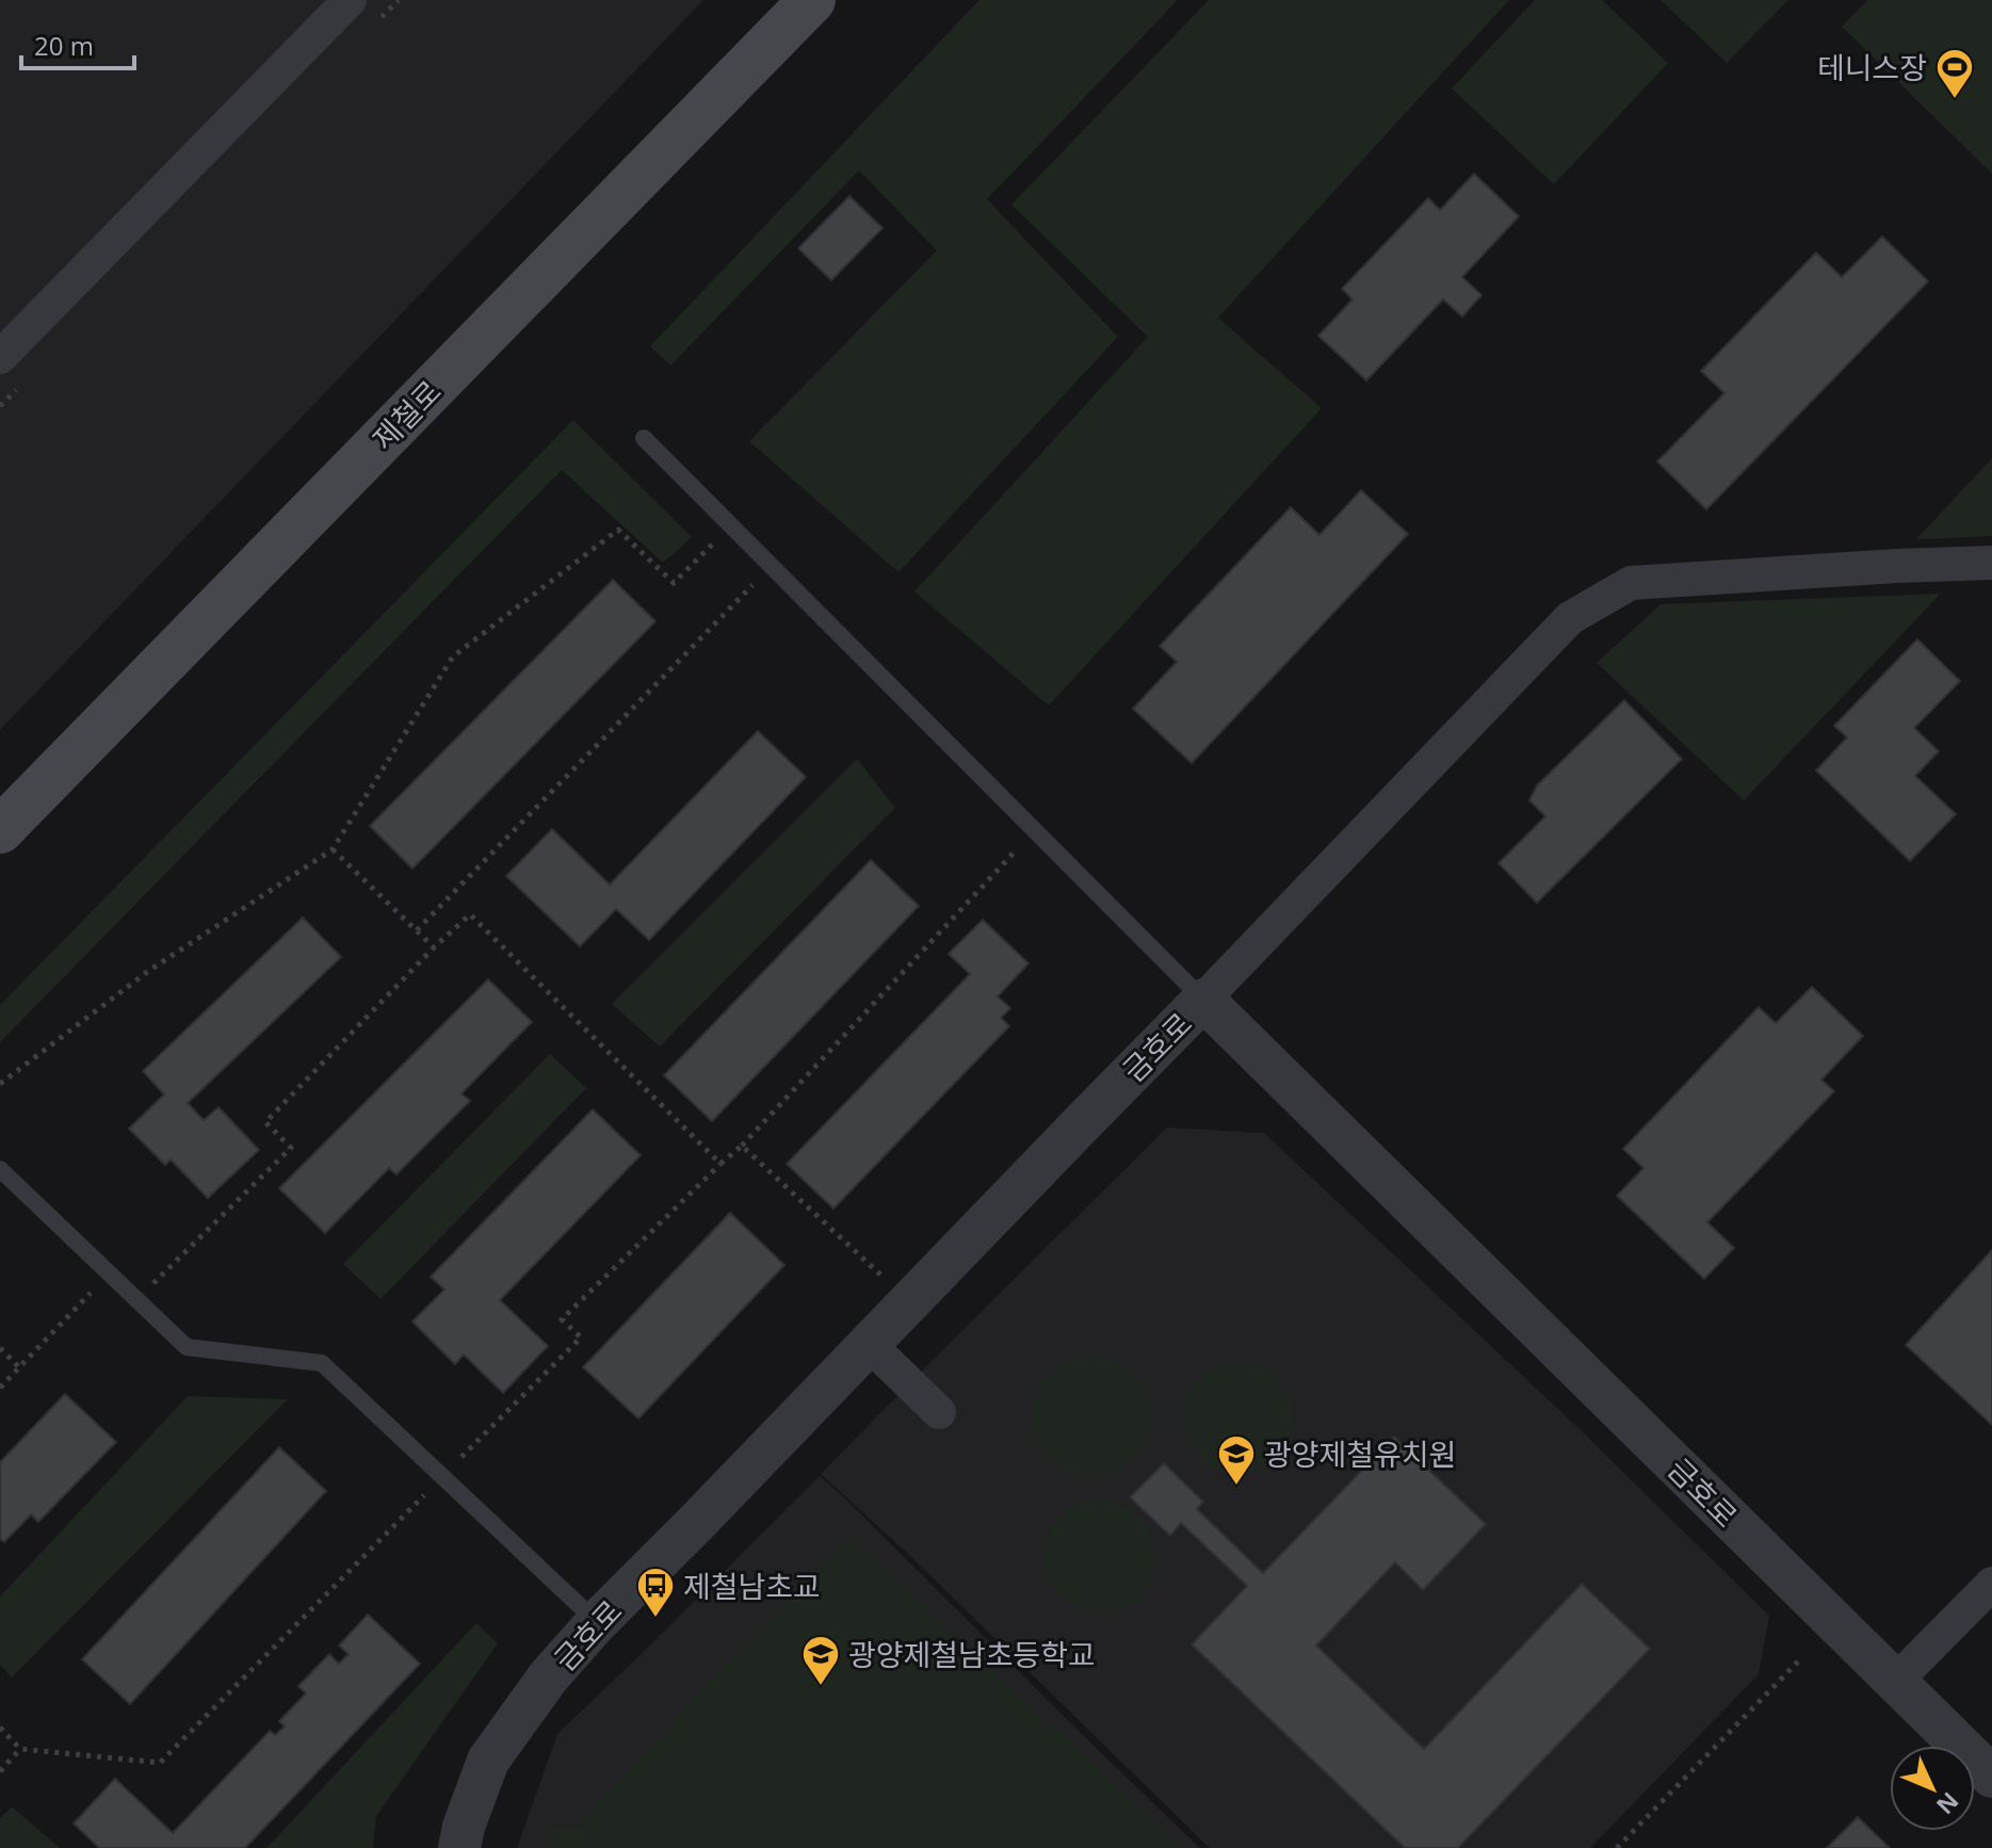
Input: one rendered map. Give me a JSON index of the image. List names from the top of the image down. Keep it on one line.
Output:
{"streets":{"main road":["제철로"],"street":["금호로"]},"places":{"sports":["테니스장"],"school or university":["광양제철유치원","광양제철남초등학교"],"bus stop":["제철남초교"]},"scale_bar":"20 m","north":"bottom right"}
